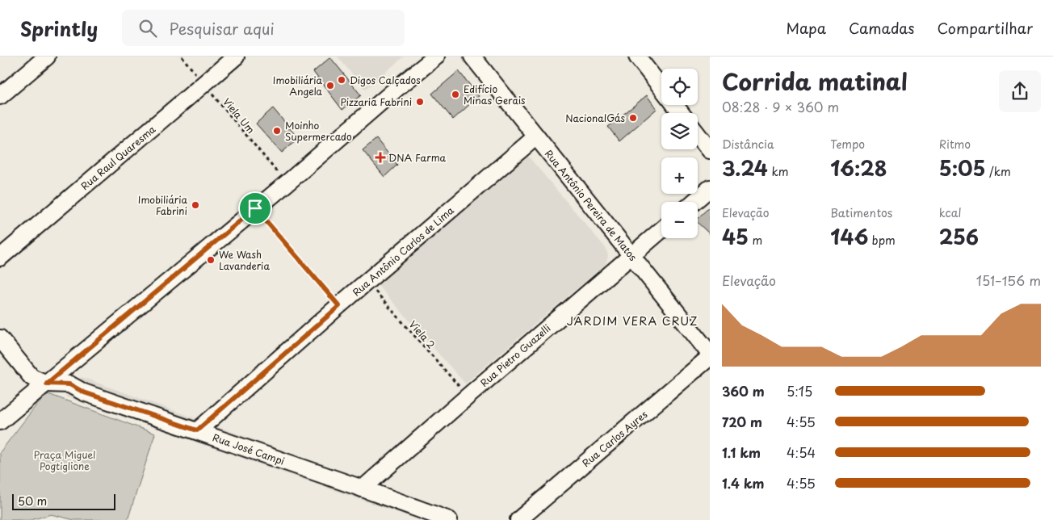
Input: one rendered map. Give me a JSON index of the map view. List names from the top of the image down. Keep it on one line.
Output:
{"streets":{"street":["Rua Raul Quaresma","Rua Antônio Pereira de Matos","Rua Antônio Carlos de Lima","Rua Pietro Guazelli","Rua Carlos Ayres","Rua José Campi"],"path":["Viela Um","Viela 2"]},"crossings":[["Viela Um","Rua Raul Quaresma"],["Rua Antônio Pereira de Matos","Rua Antônio Carlos de Lima"],["Rua Antônio Pereira de Matos","Rua Pietro Guazelli"],["Rua Antônio Carlos de Lima","Viela 2"],["Rua Antônio Carlos de Lima","Rua José Campi"],["Viela 2","Rua Pietro Guazelli"],["Rua Pietro Guazelli","Rua José Campi"]],"districts":["JARDIM VERA CRUZ"],"parks":["Praça Miguel Pogtiglione"],"places":{"other":["Digos Calçados","Imobiliária Angela","Edifício Minas Gerais","Pizzaria Fabrini","NacionalGás","Moinho Supermercado","Imobiliária Fabrini","We Wash Lavanderia"],"health":["DNA Farma"]},"scale_bar":"50 m","page":{"header":"Sprintly","search":"Pesquisar aqui","nav":["Mapa","Camadas","Compartilhar"],"heading":["Corrida matinal","08:28 · 9 × 360 m"],"map_buttons":["+","−"],"stats":[["Distância","3.24 km"],["Tempo","16:28"],["Ritmo","5:05 /km"],["Elevação","45 m"],["Batimentos","146 bpm"],["kcal","256"]],"chart":["Elevação","151–156 m"],"list":[{"name":"360 m","note":"5:15"},{"name":"720 m","note":"4:55"},{"name":"1.1 km","note":"4:54"},{"name":"1.4 km","note":"4:55"}],"scale":"50 m"}}
